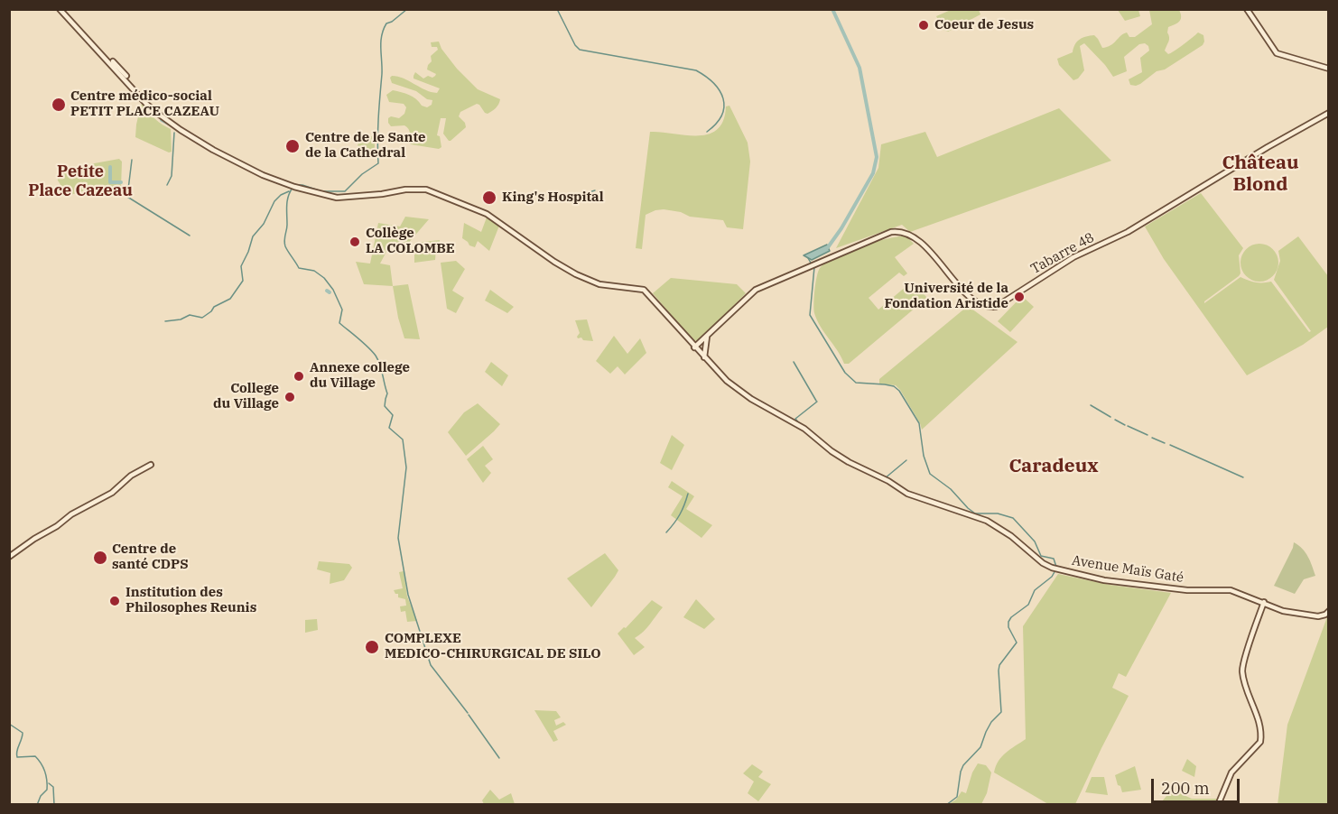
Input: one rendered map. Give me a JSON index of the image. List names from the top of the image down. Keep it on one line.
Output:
{"streets":{"street":["Tabarre 48","Avenue Maïs Gaté"]},"districts":["Château Blond","Petite Place Cazeau","Caradeux"],"places":["Coeur de Jesus","Centre médico-social PETIT PLACE CAZEAU","Centre de le Sante de la Cathedral","King's Hospital","Collège LA COLOMBE","Université de la Fondation Aristide","Annexe college du Village","College du Village","Centre de santé CDPS","Institution des Philosophes Reunis","COMPLEXE MEDICO-CHIRURGICAL DE SILO"],"scale_bar":"200 m"}
